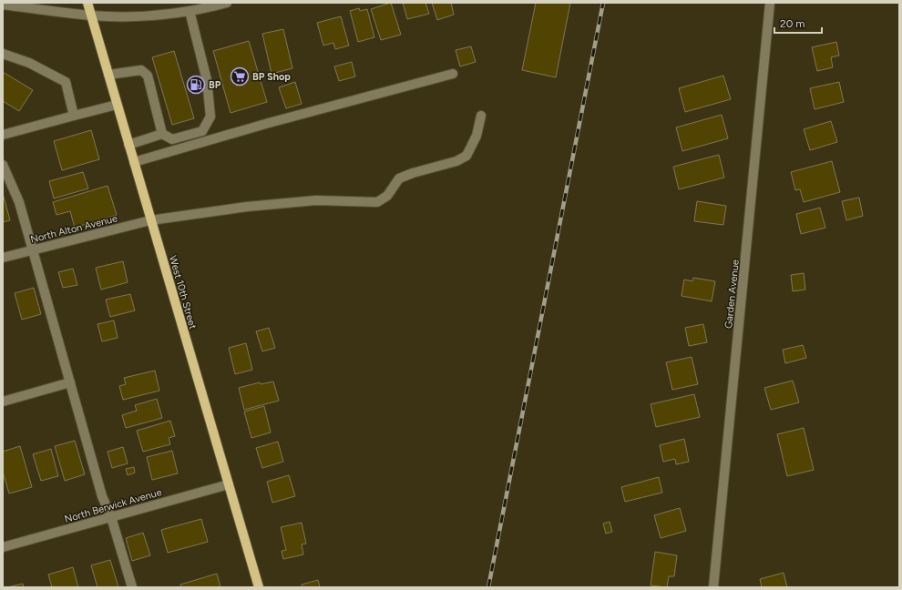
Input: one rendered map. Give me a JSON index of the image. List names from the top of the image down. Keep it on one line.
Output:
{"streets":{"main road":["West 10th Street"],"street":["North Alton Avenue","Garden Avenue","North Berwick Avenue"]},"crossings":[["North Alton Avenue","West 10th Street"],["West 10th Street","North Berwick Avenue"]],"places":{"supermarket":["BP Shop"],"fuel station":["BP"]},"scale_bar":"20 m"}
